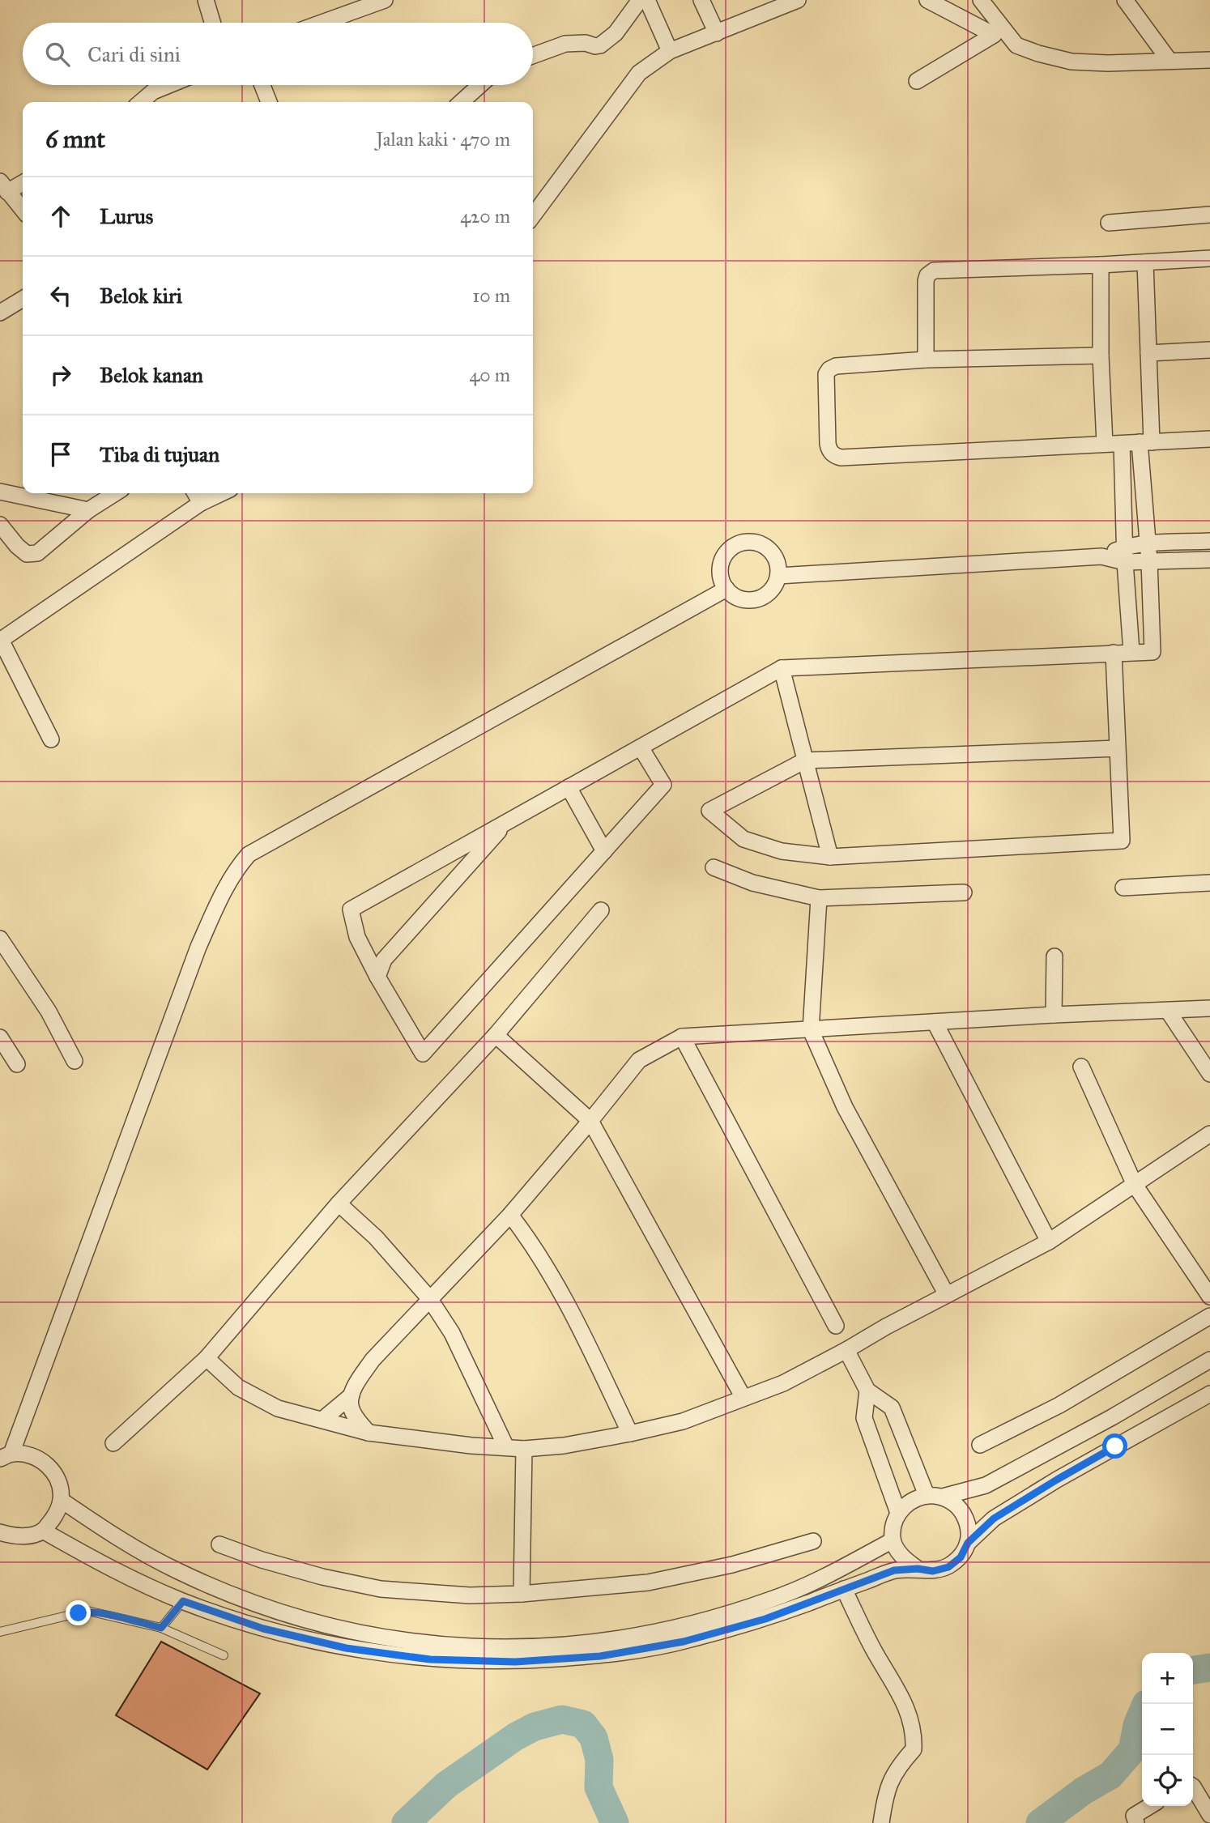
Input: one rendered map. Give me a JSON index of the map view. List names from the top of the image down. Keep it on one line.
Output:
{"page":{"search":"Cari di sini","heading":["6 mnt","Jalan kaki · 470 m"],"list":[["Lurus","420 m"],["Belok kiri","10 m"],["Belok kanan","40 m"],"Tiba di tujuan"],"map_buttons":["+","−"]}}
